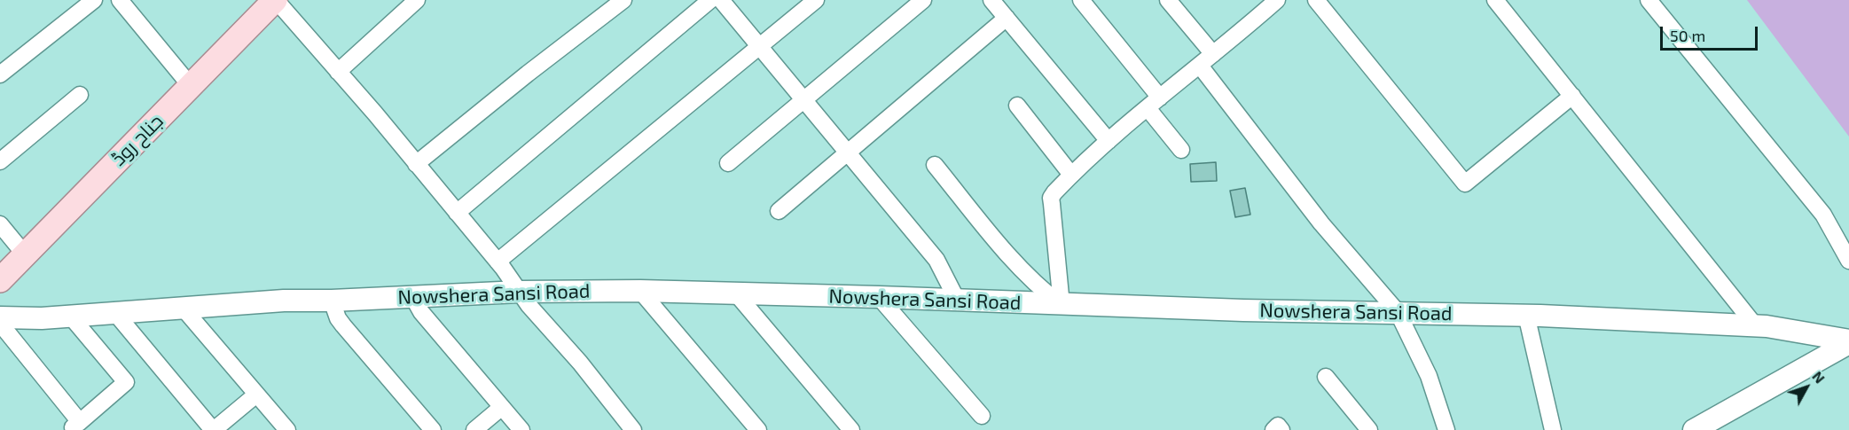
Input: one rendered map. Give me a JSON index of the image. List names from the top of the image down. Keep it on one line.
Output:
{"streets":{"main road":["جناح روڈ","Nowshera Sansi Road"]},"scale_bar":"50 m","north":"top right"}
